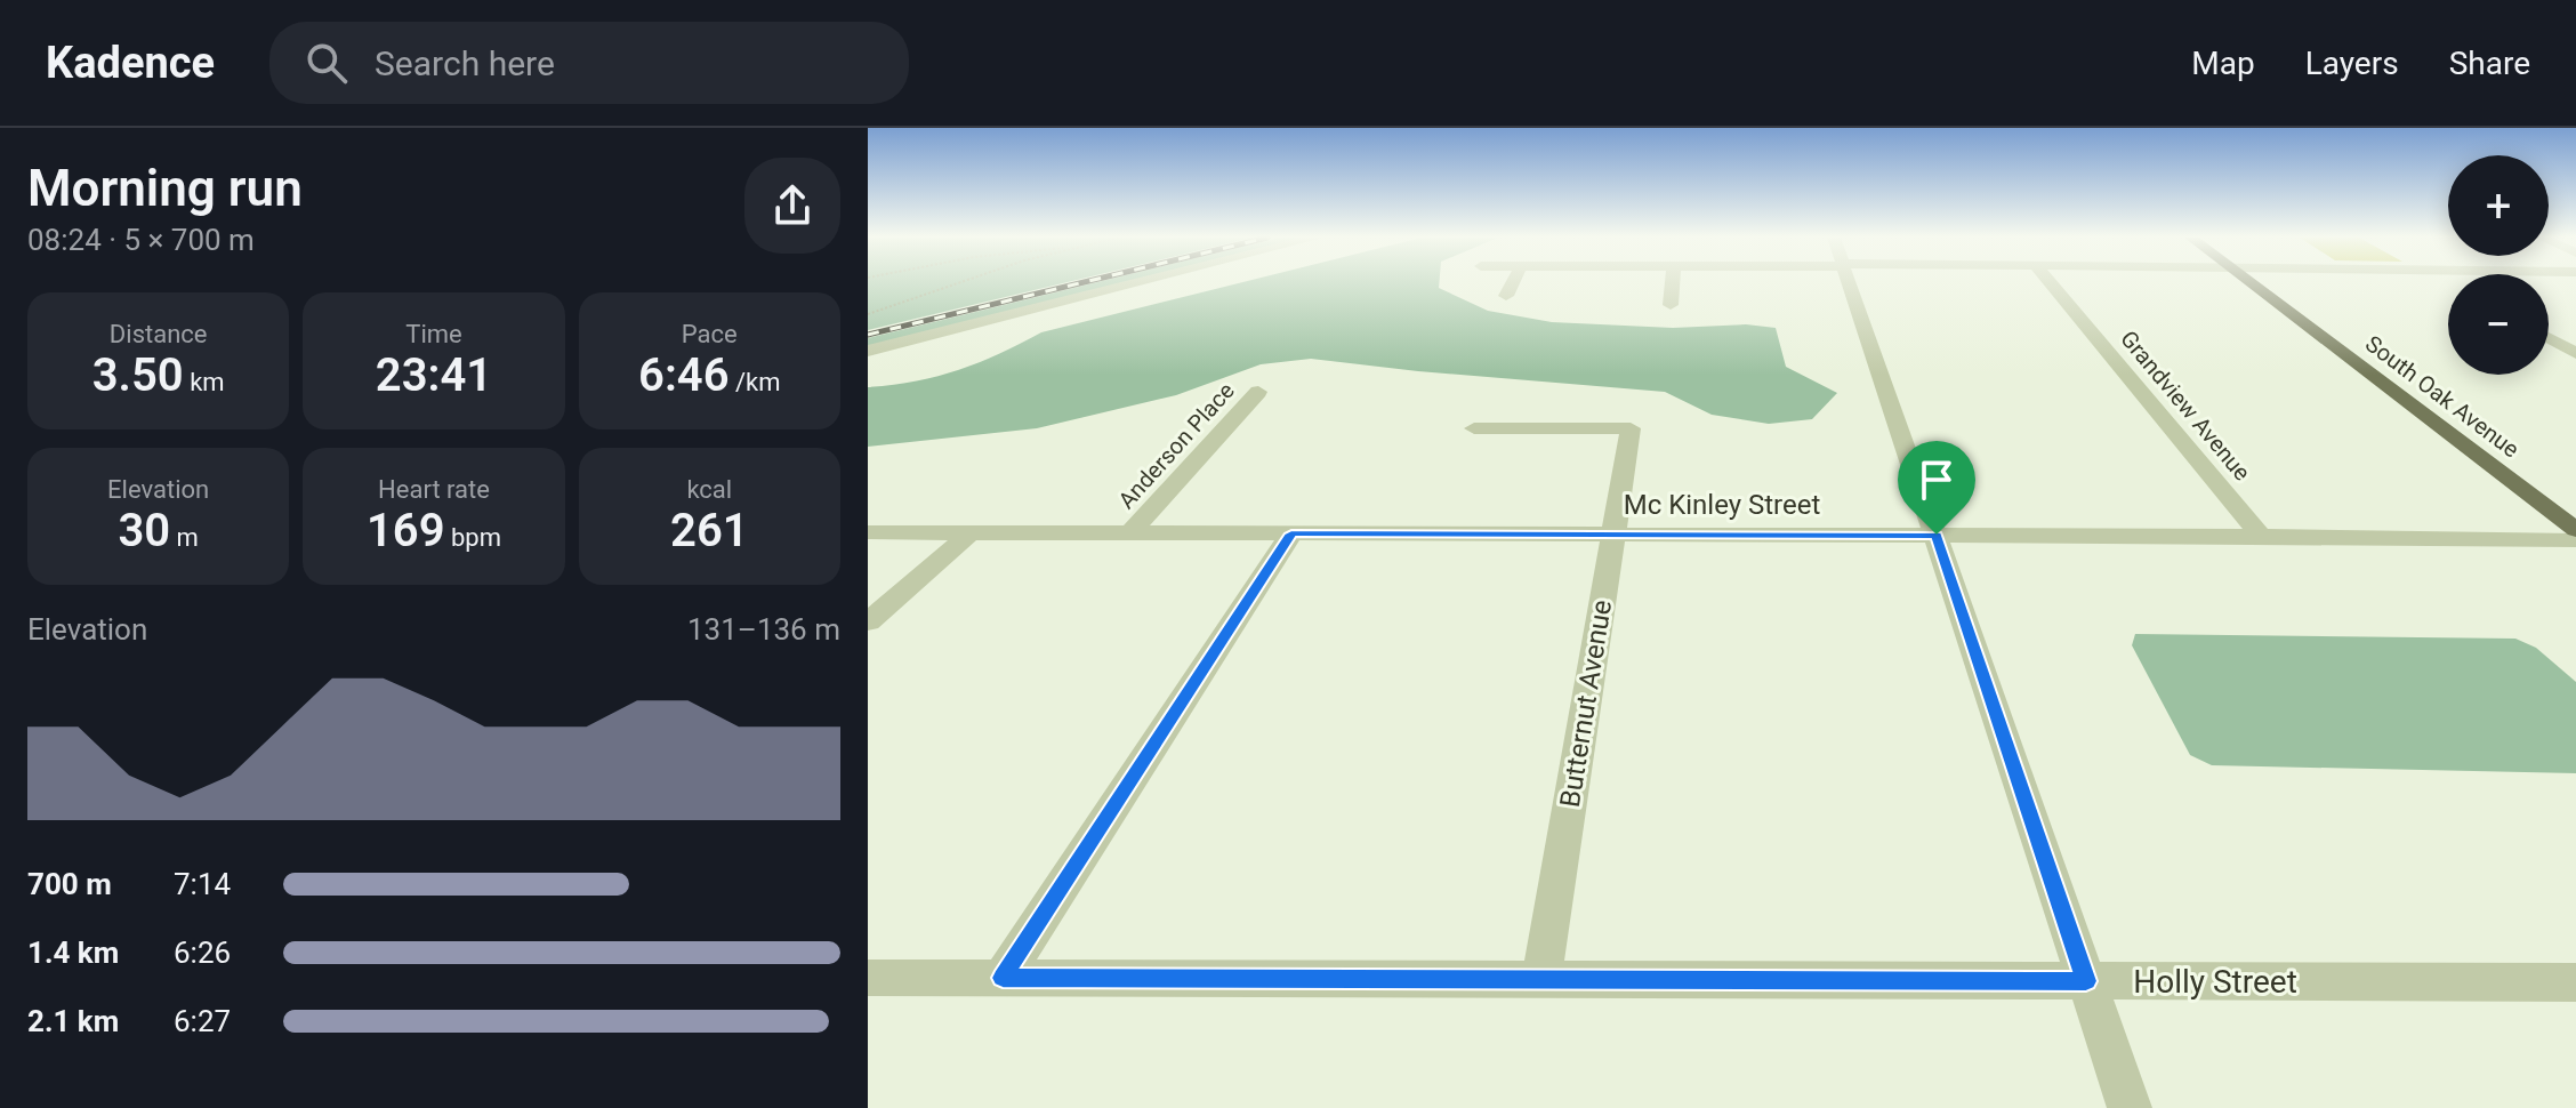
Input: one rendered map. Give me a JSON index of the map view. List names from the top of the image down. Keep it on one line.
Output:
{"streets":{"main road":["South Oak Avenue"],"street":["Grandview Avenue","Anderson Place","Mc Kinley Street","Butternut Avenue","Holly Street"]},"crossings":[["Grandview Avenue","Mc Kinley Street"],["Anderson Place","Mc Kinley Street"],["Mc Kinley Street","Butternut Avenue"],["Butternut Avenue","Holly Street"]],"page":{"header":"Kadence","search":"Search here","nav":["Map","Layers","Share"],"heading":["Morning run","08:24 · 5 × 700 m"],"map_buttons":["+","−"],"stats":[["Distance","3.50 km"],["Time","23:41"],["Pace","6:46 /km"],["Elevation","30 m"],["Heart rate","169 bpm"],["kcal","261"]],"chart":["Elevation","131–136 m"],"list":[{"name":"700 m","note":"7:14"},{"name":"1.4 km","note":"6:26"},{"name":"2.1 km","note":"6:27"}]}}
